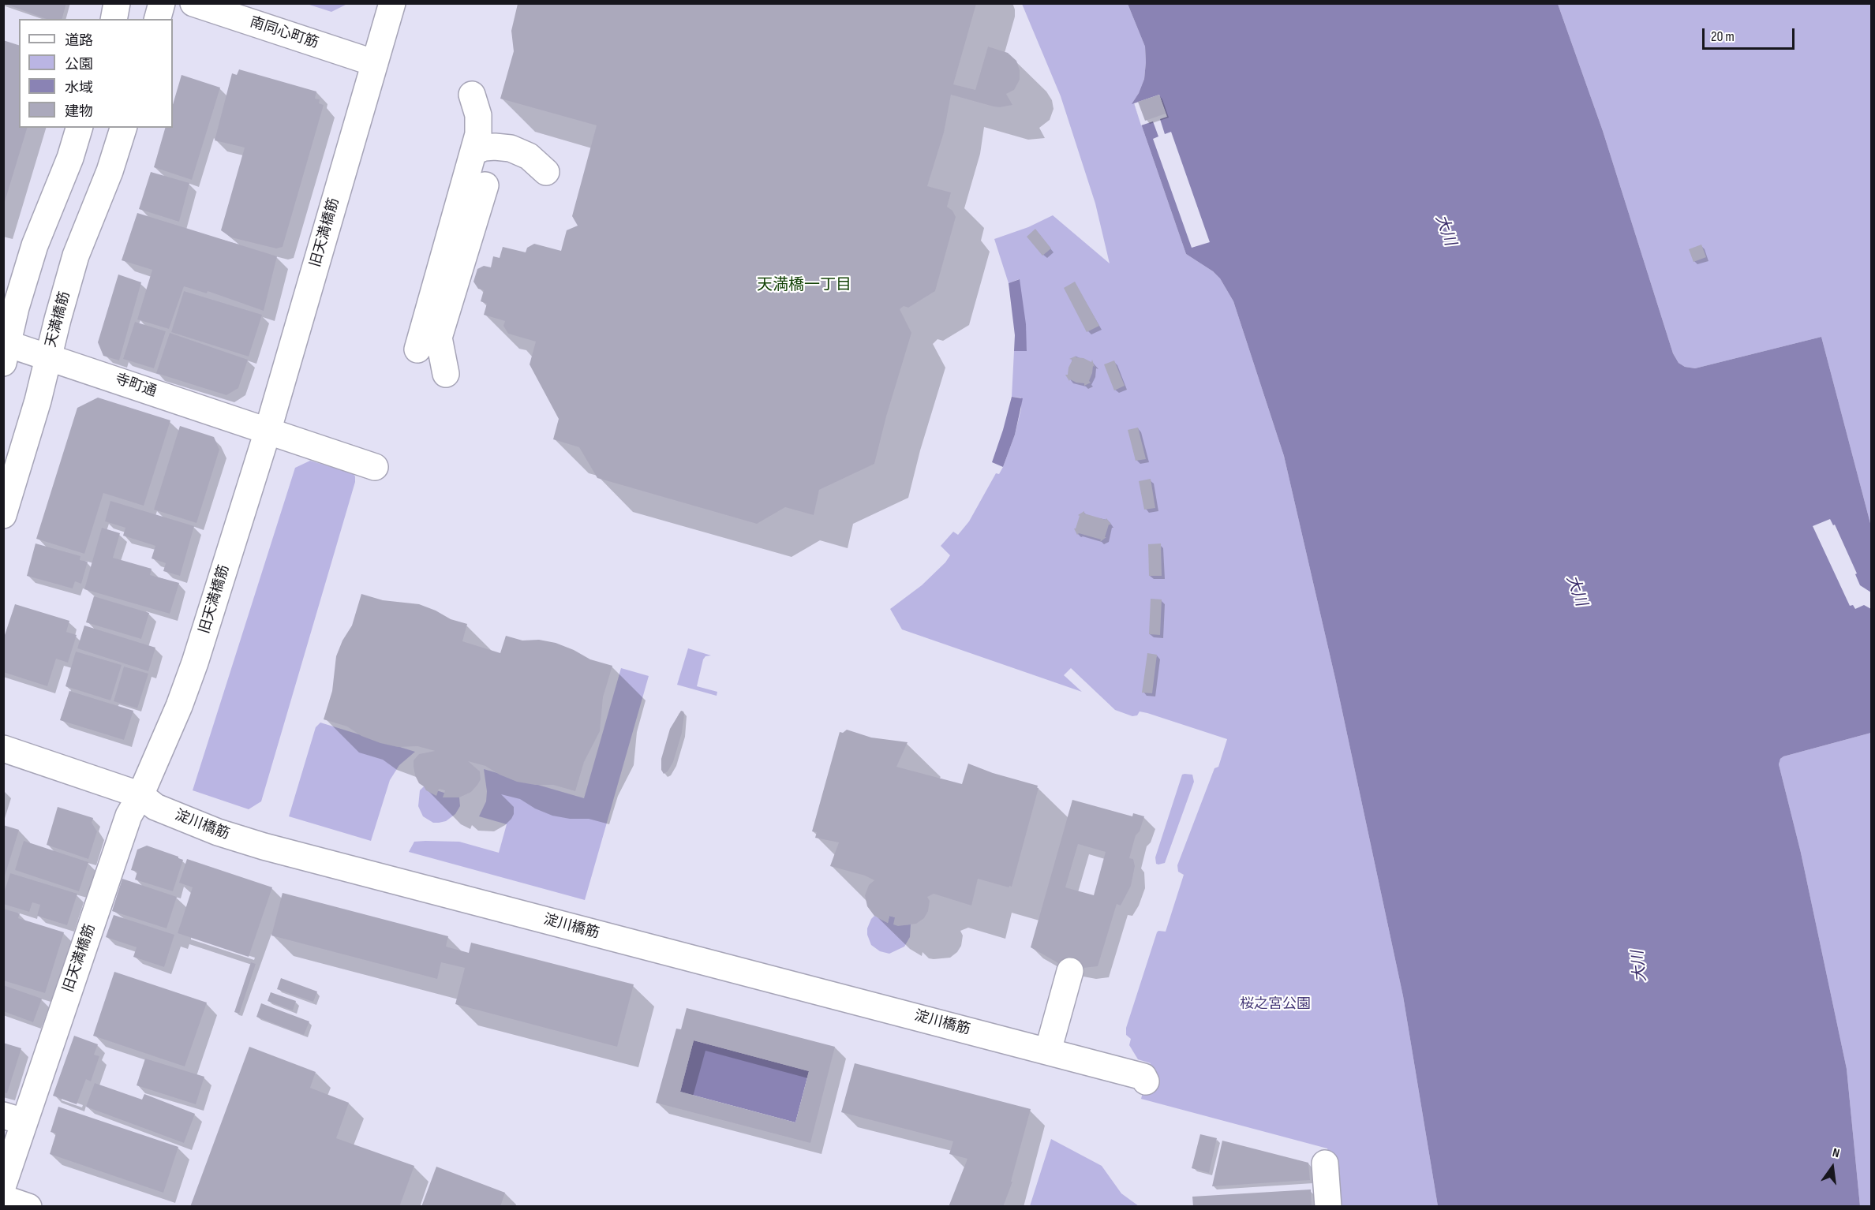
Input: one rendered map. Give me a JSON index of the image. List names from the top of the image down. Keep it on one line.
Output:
{"streets":{"street":["南同心町筋","旧天満橋筋","天満橋筋","寺町通","淀川橋筋"]},"crossings":[["南同心町筋","旧天満橋筋"],["旧天満橋筋","寺町通"],["旧天満橋筋","淀川橋筋"],["天満橋筋","寺町通"]],"districts":["天満橋一丁目"],"water":["大川"],"parks":["桜之宮公園"],"legend":["道路","公園","水域","建物"],"scale_bar":"20 m","north":"top"}
